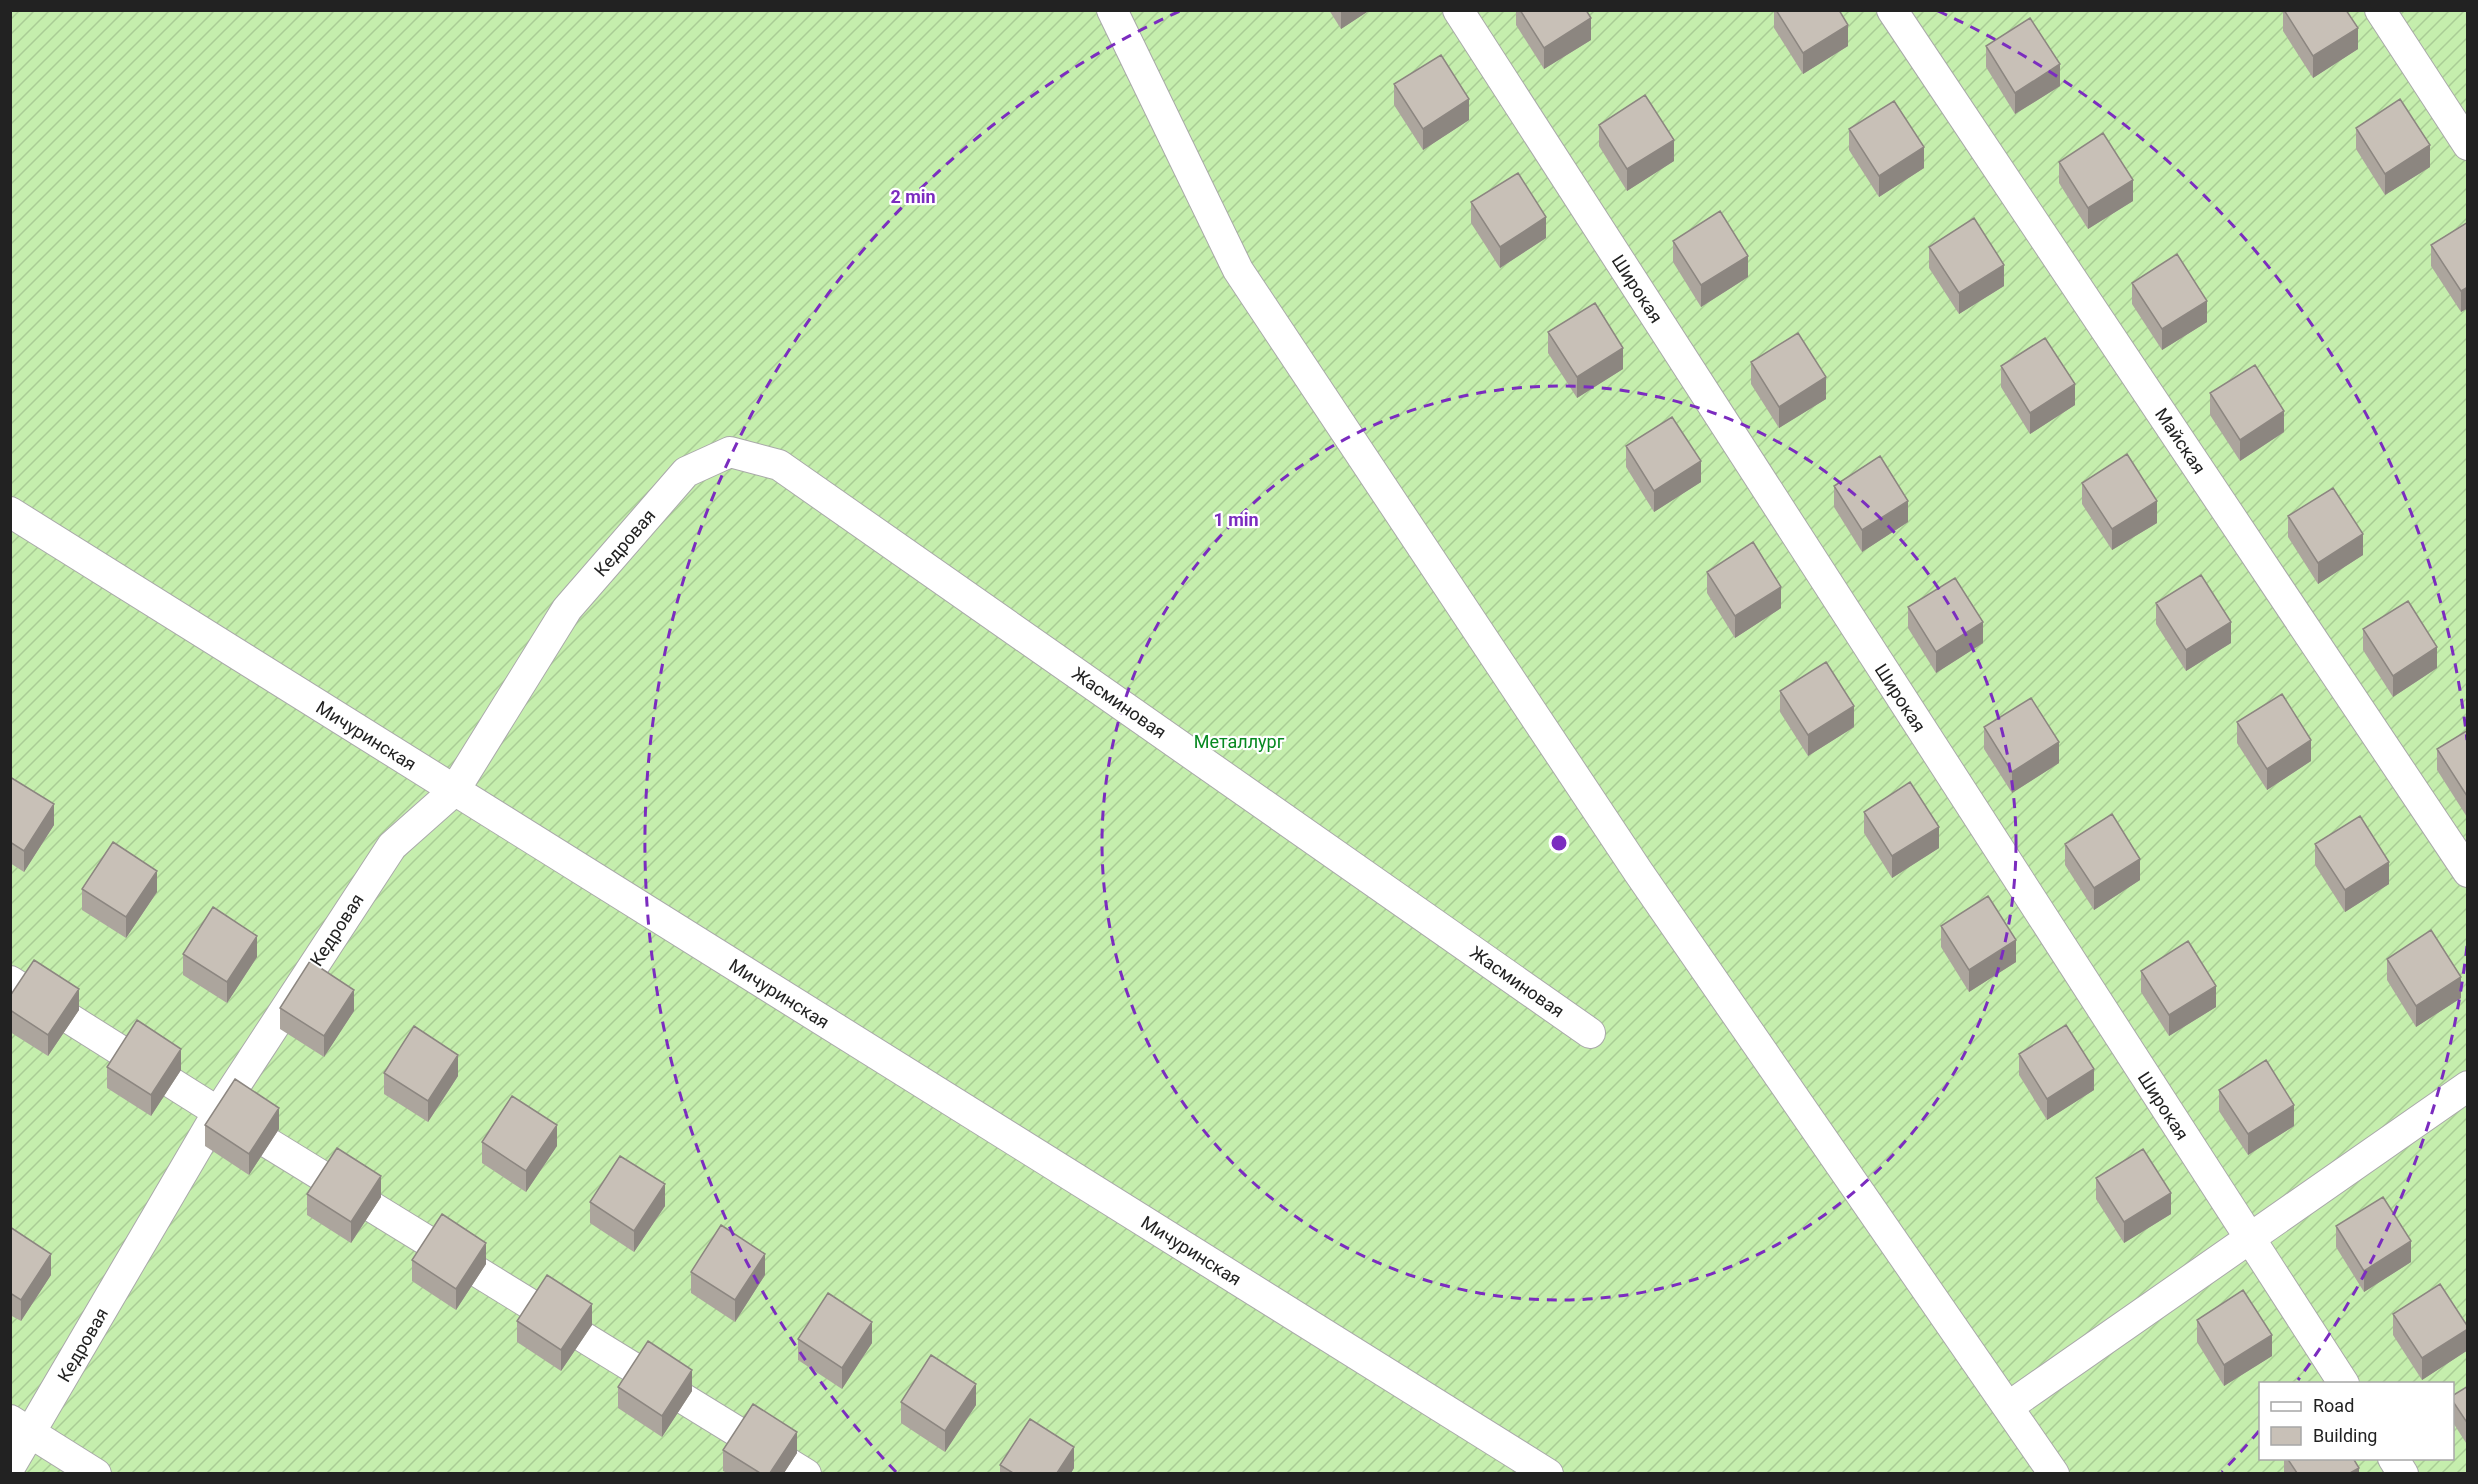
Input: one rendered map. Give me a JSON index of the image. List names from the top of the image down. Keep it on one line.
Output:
{"streets":{"street":["Широкая","Майская","Кедровая","Жасминовая","Мичуринская"]},"crossings":[["Кедровая","Жасминовая"],["Кедровая","Мичуринская"]],"parks":["Металлург"],"legend":["Road","Building"],"rings":["2 min","1 min"]}
